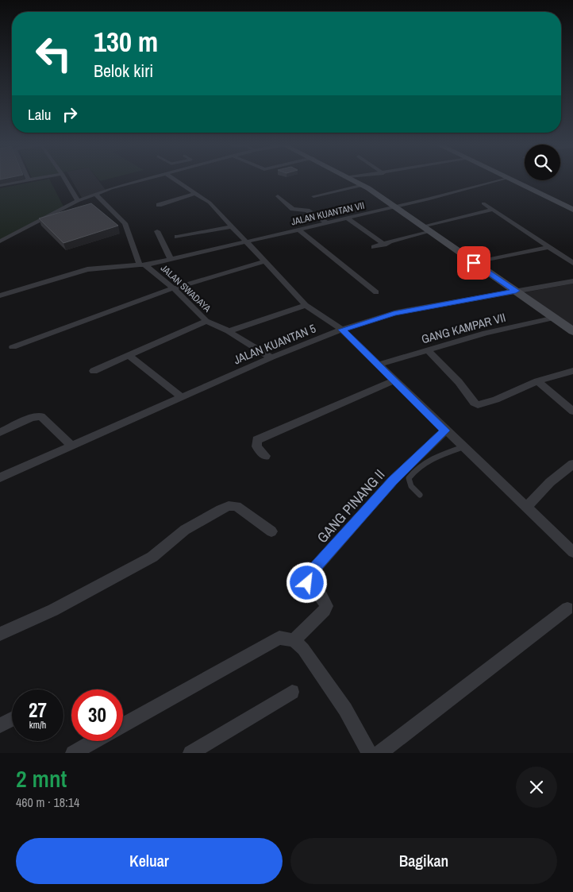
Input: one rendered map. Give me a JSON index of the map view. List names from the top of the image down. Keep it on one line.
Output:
{"streets":{"street":["JALAN KUANTAN VII","JALAN SWADAYA","GANG KAMPAR VII","JALAN KUANTAN 5","GANG PINANG II"]},"crossings":[["JALAN KUANTAN VII","JALAN SWADAYA"],["JALAN SWADAYA","JALAN KUANTAN 5"]],"page":{"turn":["130 m","Belok kiri"],"then":"Lalu","speed":"27 km/h","limit":"30","heading":["2 mnt","460 m · 18:14"],"buttons":["Keluar","Bagikan"]}}
